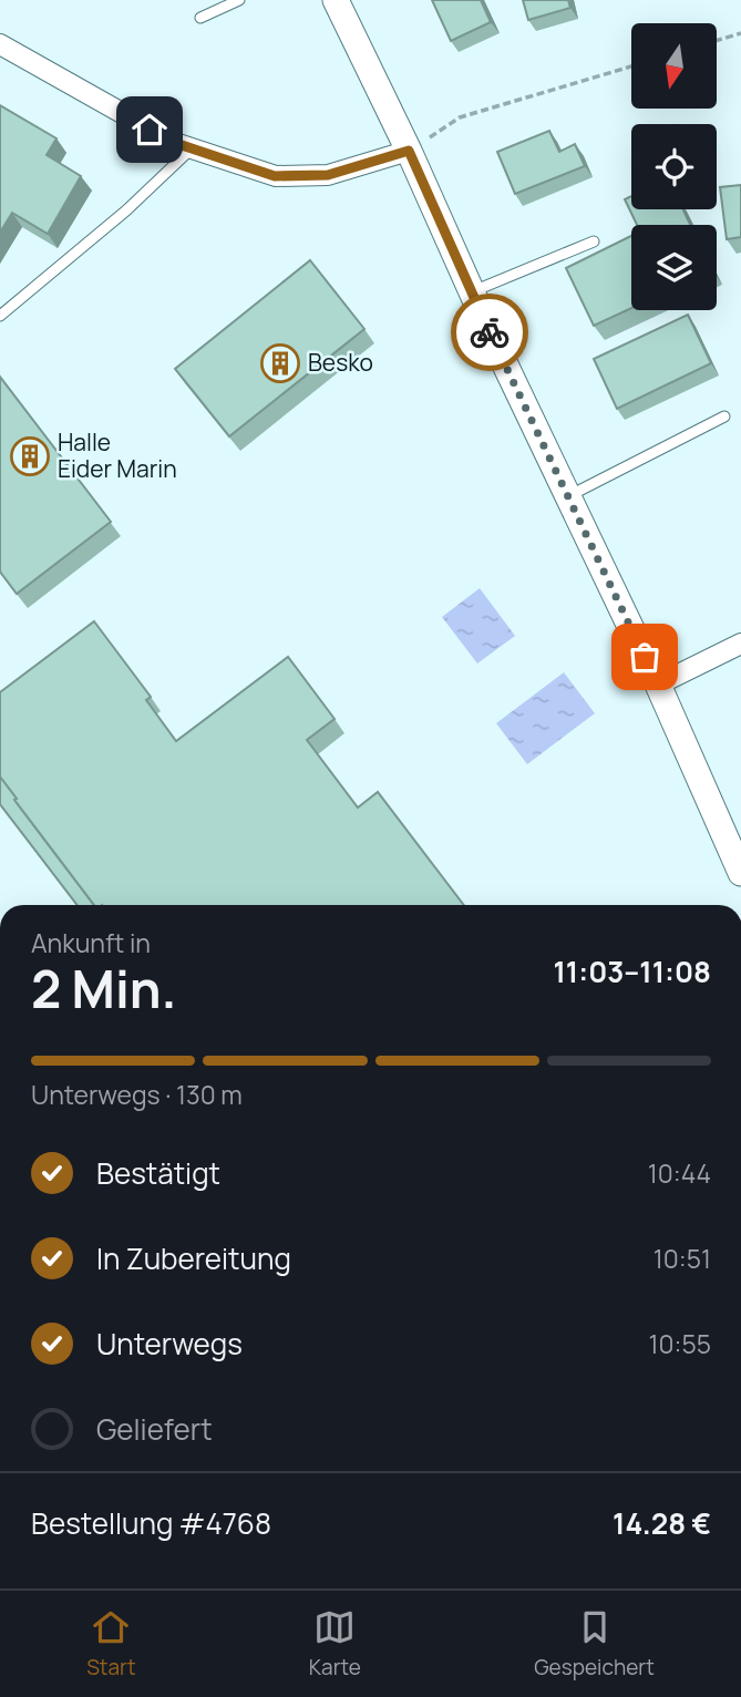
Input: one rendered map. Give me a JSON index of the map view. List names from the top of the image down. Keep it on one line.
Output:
{"places":{"building":["Besko","Halle Eider Marin"]},"north":"bottom","page":{"heading":["2 Min.","Ankunft in","11:03–11:08"],"panel":["Bestellung #4768","14.28 €"],"bar":"Unterwegs · 130 m","list":[["Bestätigt","10:44"],["In Zubereitung","10:51"],["Unterwegs","10:55"],"Geliefert"],"tabs":["Start","Karte","Gespeichert"]}}
